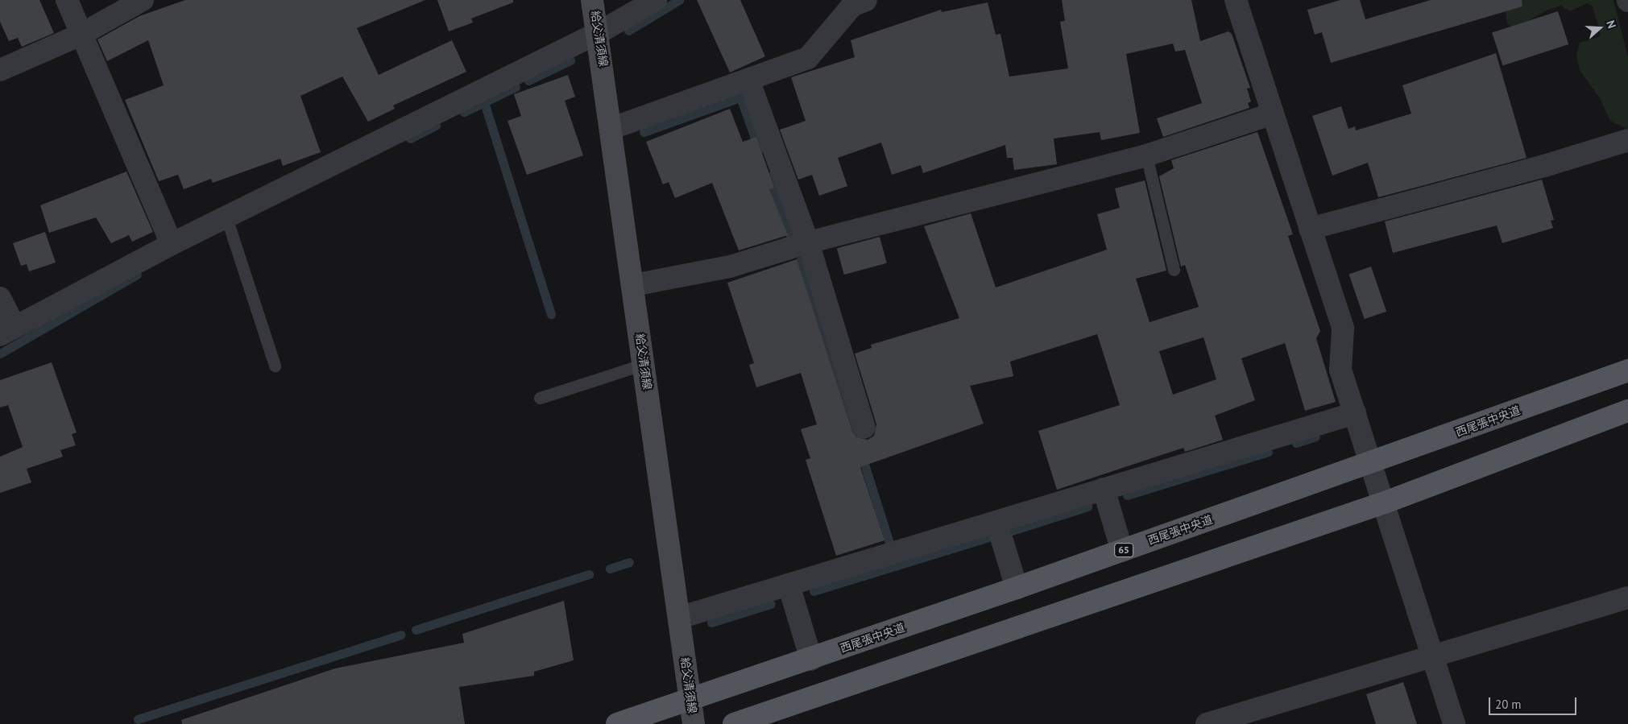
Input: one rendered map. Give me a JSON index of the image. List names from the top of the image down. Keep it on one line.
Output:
{"streets":{"main road":["給父清須線","西尾張中央道","65"]},"crossings":[["給父清須線","西尾張中央道"]],"scale_bar":"20 m","north":"right"}
